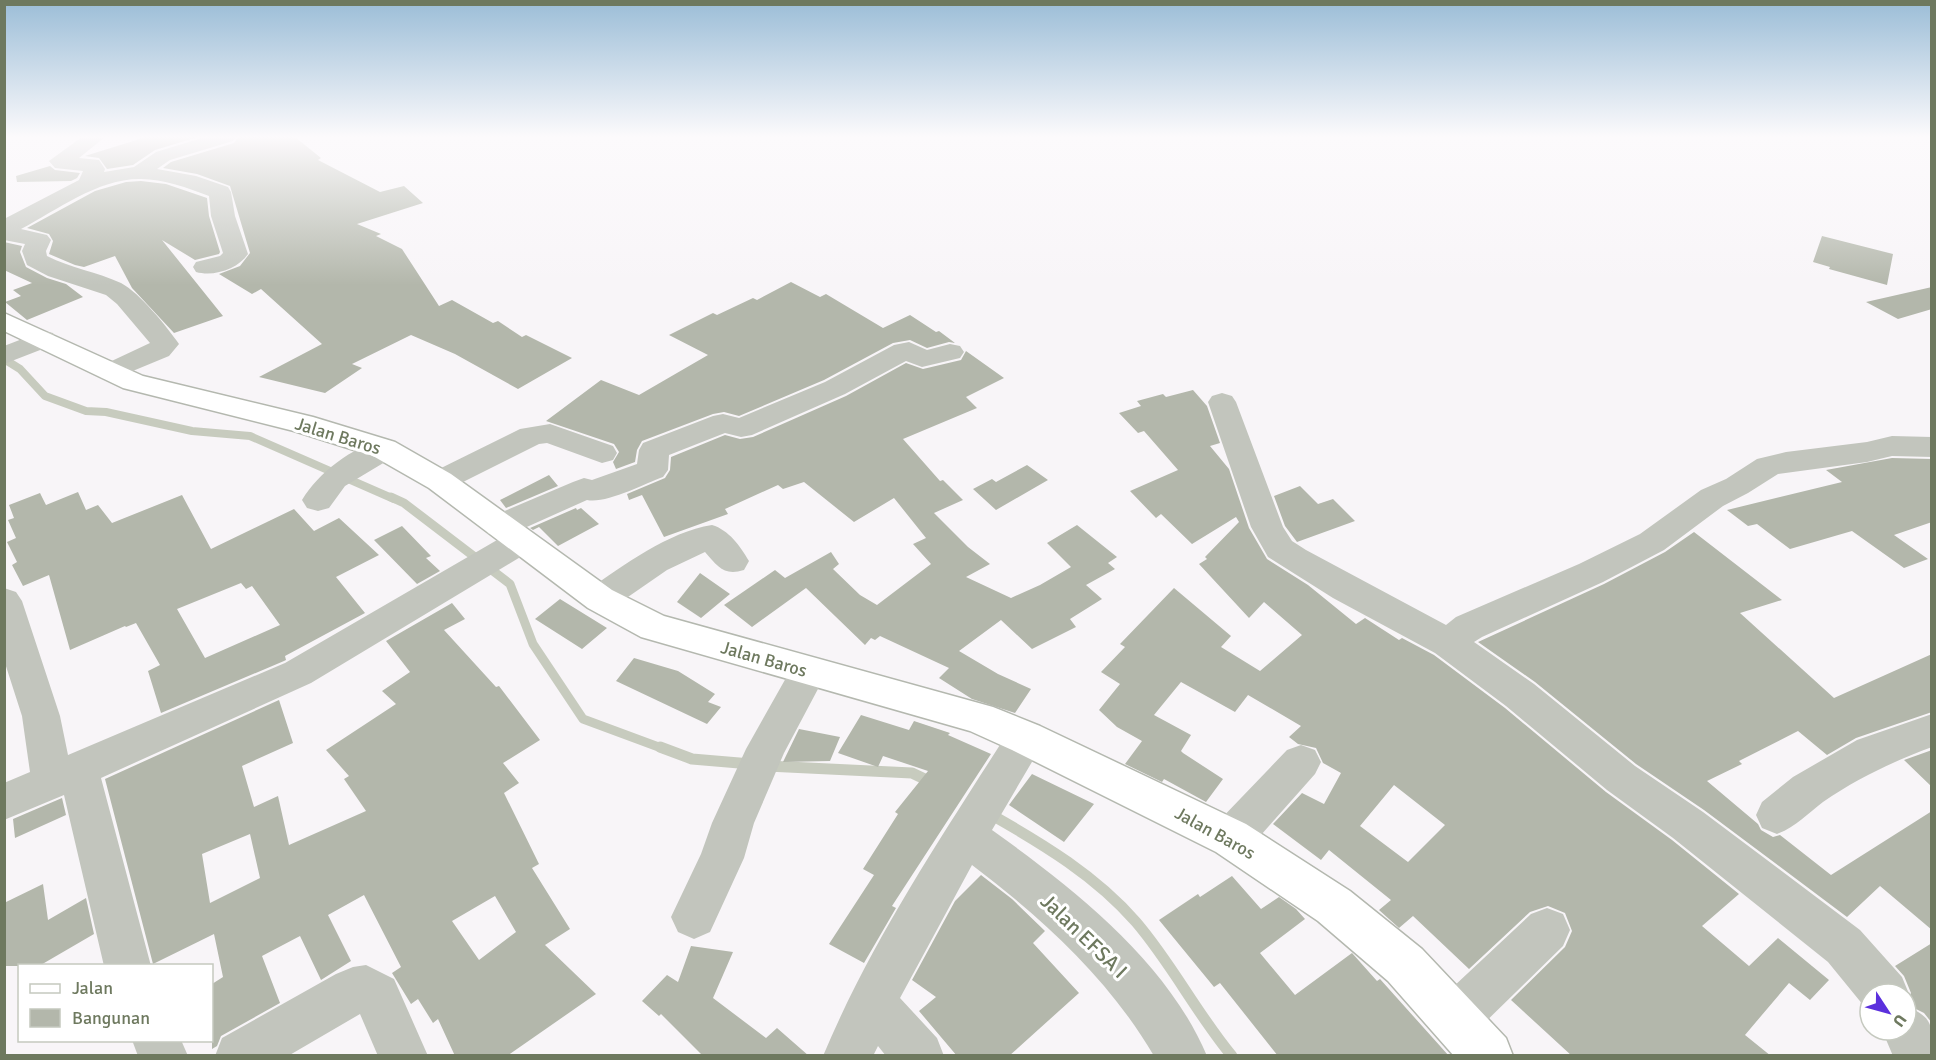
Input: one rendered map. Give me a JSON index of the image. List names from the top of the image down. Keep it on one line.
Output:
{"streets":{"main road":["Jalan Baros"],"street":["Jalan EFSA I"]},"legend":["Jalan","Bangunan"],"north":"bottom right"}
